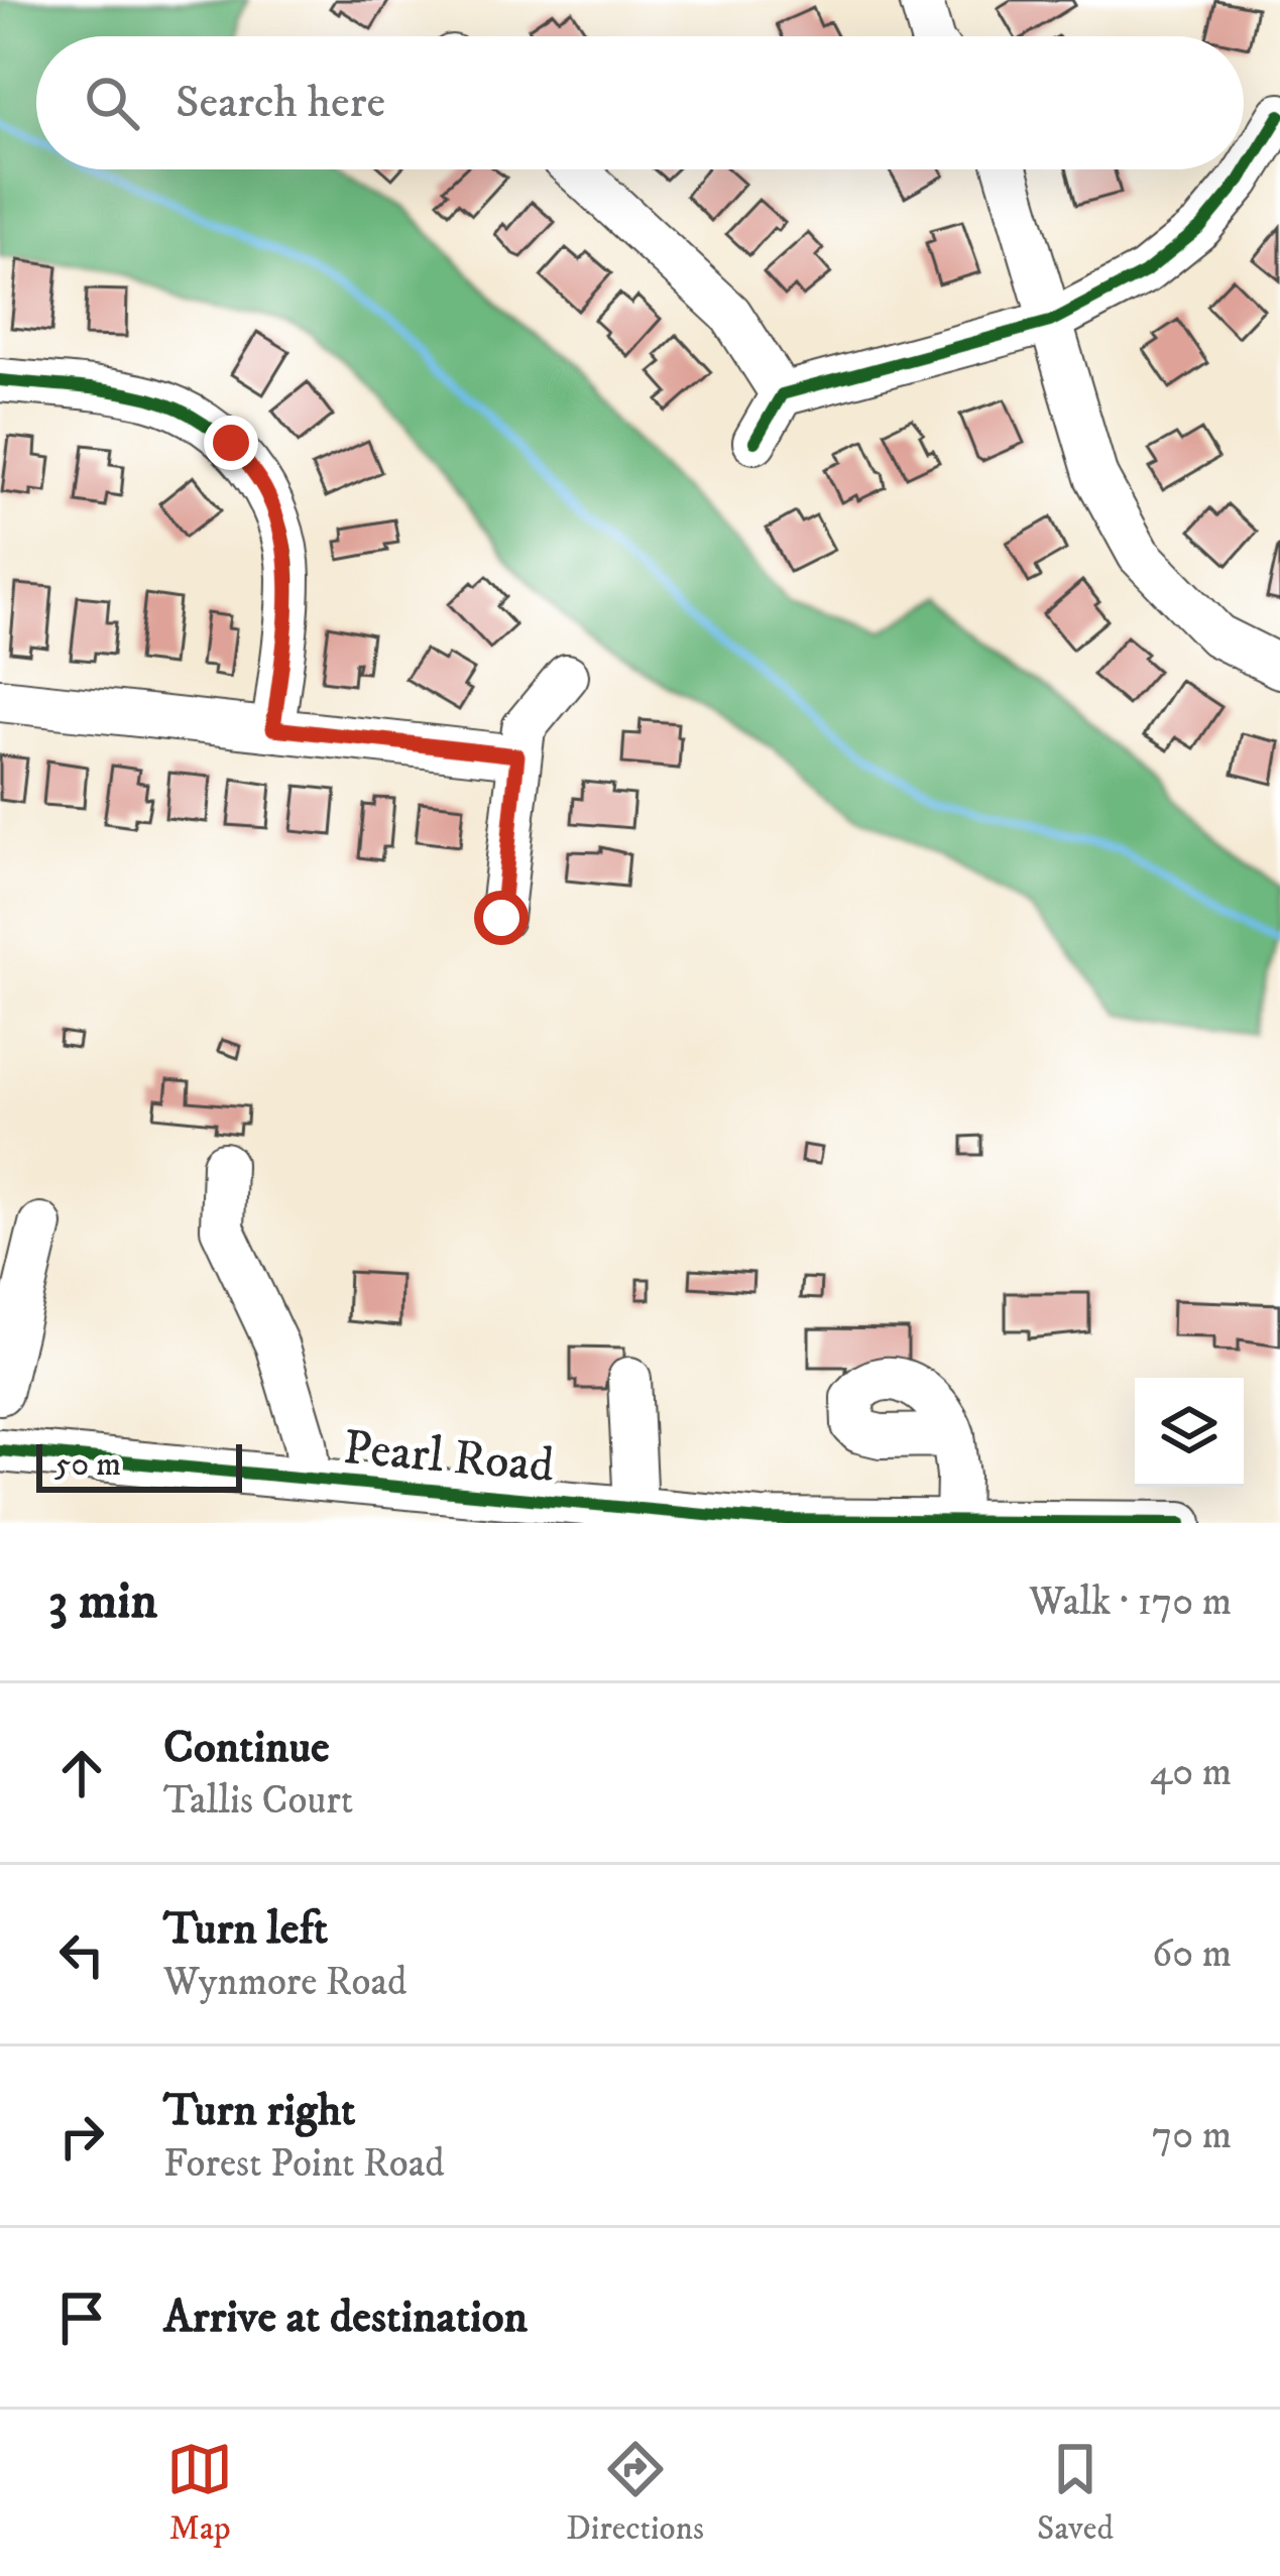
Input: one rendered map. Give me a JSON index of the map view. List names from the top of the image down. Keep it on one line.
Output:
{"streets":{"street":["Pearl Road"]},"scale_bar":"50 m","page":{"search":"Search here","scale":"50 m","heading":["3 min","Walk · 170 m"],"list":[["Continue","Tallis Court","40 m"],["Turn left","Wynmore Road","60 m"],["Turn right","Forest Point Road","70 m"],"Arrive at destination"],"nav":["Map","Directions","Saved"]}}
